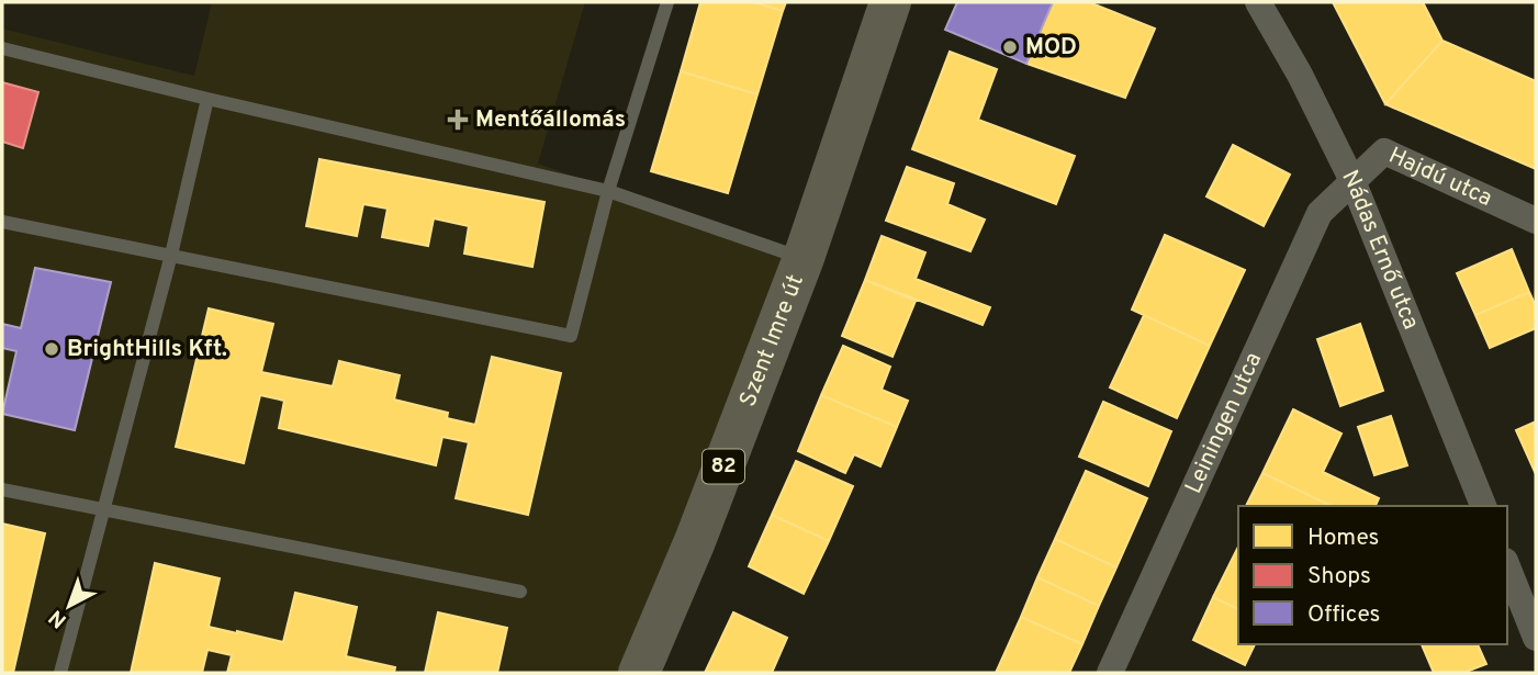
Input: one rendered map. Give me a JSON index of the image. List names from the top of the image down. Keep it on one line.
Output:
{"streets":{"main road":["Szent Imre út","82"],"street":["Hajdú utca","Nádas Ernő utca","Leiningen utca"]},"crossings":[["Hajdú utca","Nádas Ernő utca"],["Hajdú utca","Leiningen utca"],["Nádas Ernő utca","Leiningen utca"]],"places":{"other":["MOD","BrightHills Kft."],"health":["Mentőállomás"]},"legend":["Homes","Shops","Offices"],"north":"bottom left"}
